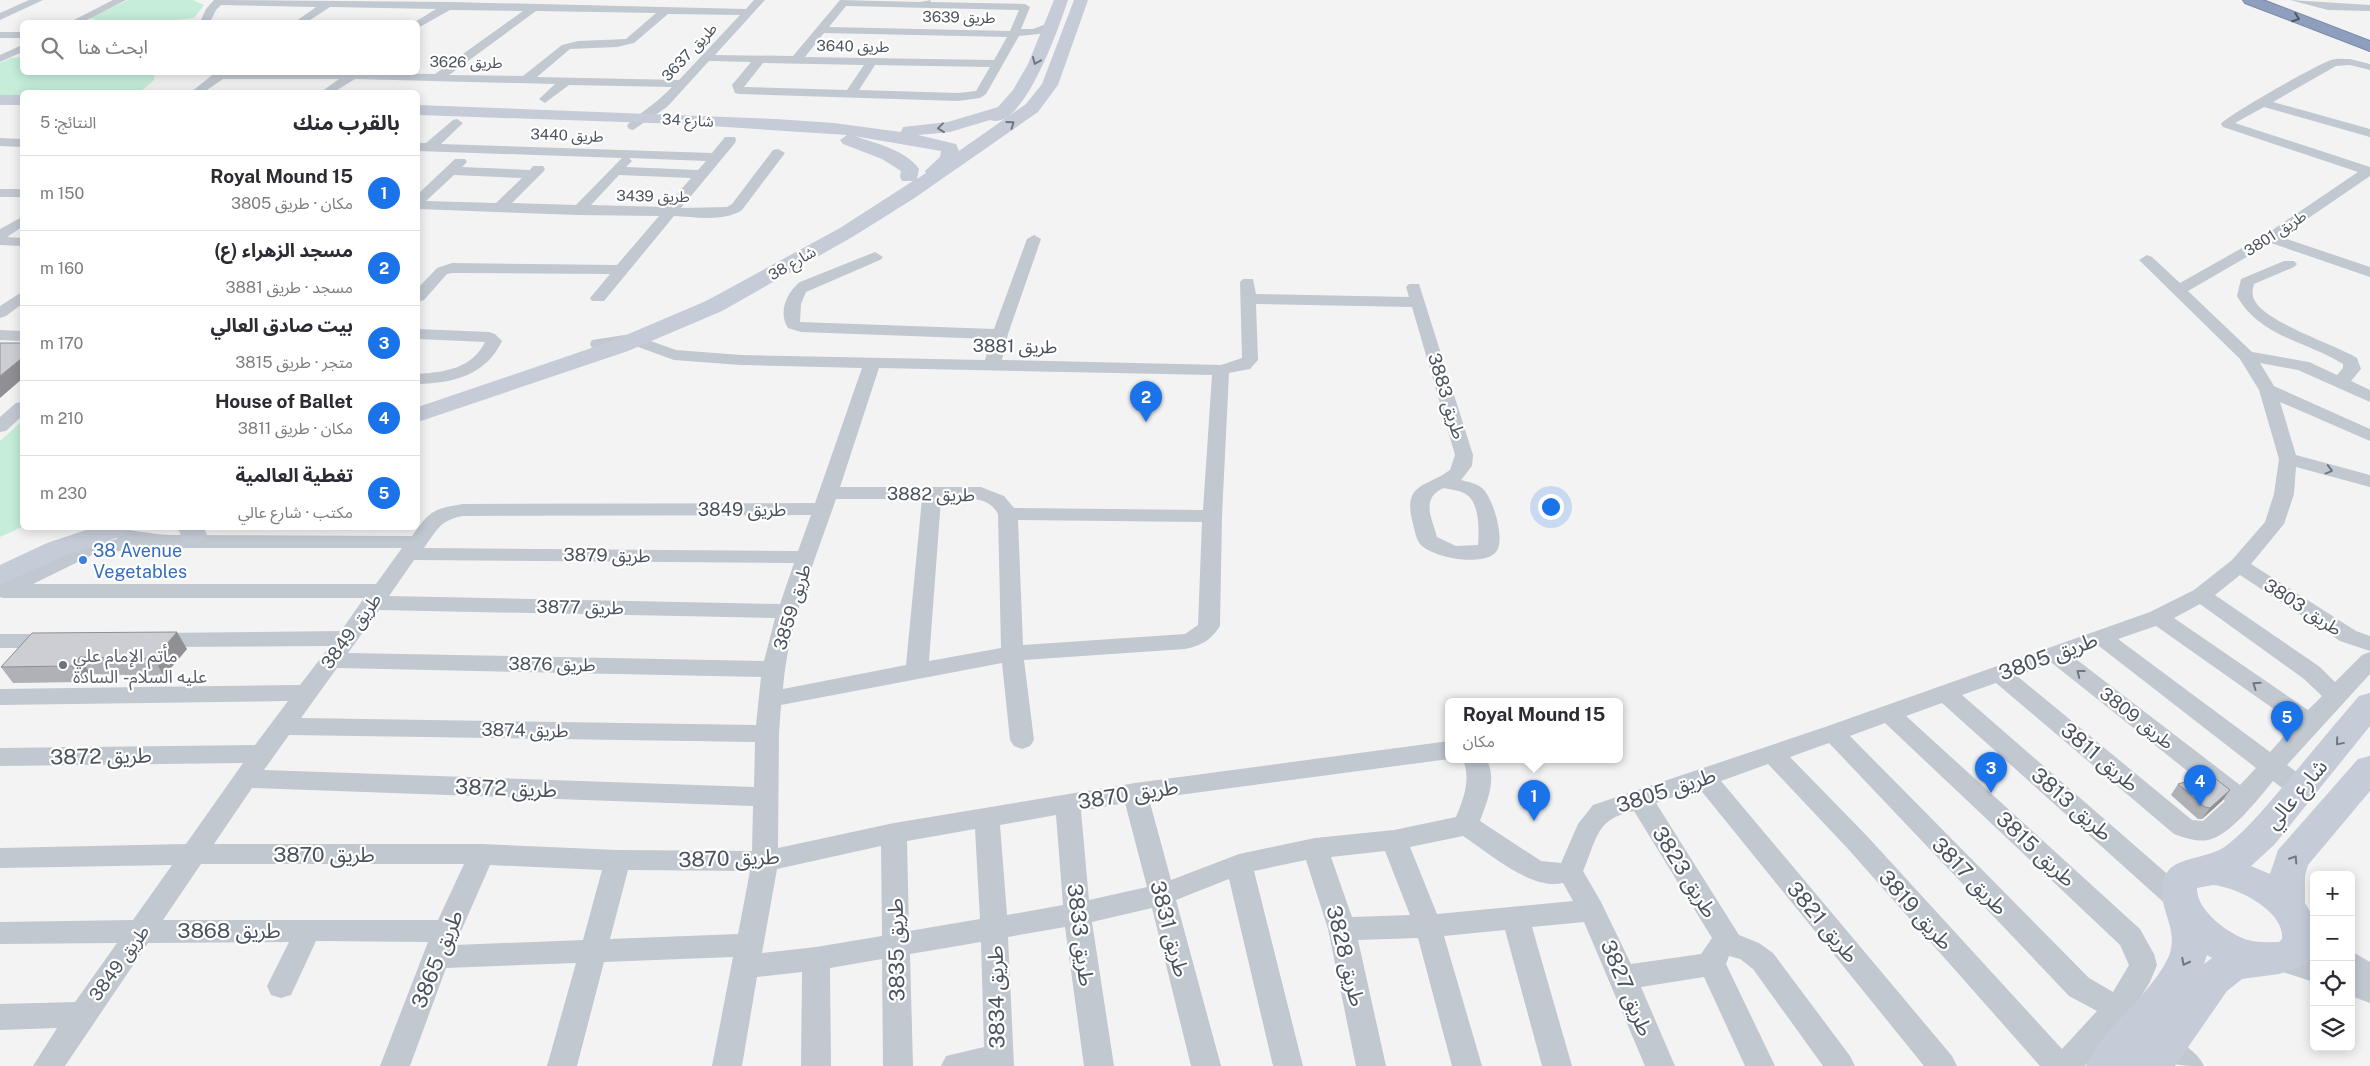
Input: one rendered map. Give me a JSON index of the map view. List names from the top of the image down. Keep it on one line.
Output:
{"streets":{"street":["طريق 3639","طريق 3640","طريق 3637","طريق 3626","شارع 34","طريق 3440","طريق 3439","طريق 3801","شارع 38","طريق 3881","طريق 3883","طريق 3882","طريق 3849","طريق 3879","طريق 3877","طريق 3859","طريق 3803","طريق 3805","طريق 3876","طريق 3809","طريق 3874","طريق 3872","طريق 3811","طريق 3870","شارع عالي","طريق 3813","طريق 3815","طريق 3823","طريق 3817","طريق 3819","طريق 3821","طريق 3831","طريق 3868","طريق 3833","طريق 3835","طريق 3828","طريق 3865","طريق 3827","طريق 3834"]},"crossings":[["طريق 3639","طريق 3640"],["طريق 3640","طريق 3637"],["طريق 3637","طريق 3626"],["طريق 3637","شارع 34"],["شارع 34","شارع 38"],["طريق 3801","طريق 3805"],["شارع 38","طريق 3881"],["طريق 3881","طريق 3883"],["طريق 3881","طريق 3859"],["طريق 3882","طريق 3849"],["طريق 3882","طريق 3859"],["طريق 3849","طريق 3879"],["طريق 3849","طريق 3877"],["طريق 3849","طريق 3859"],["طريق 3849","طريق 3876"],["طريق 3849","طريق 3874"],["طريق 3849","طريق 3872"],["طريق 3849","طريق 3870"],["طريق 3849","طريق 3868"],["طريق 3879","طريق 3859"],["طريق 3877","طريق 3859"],["طريق 3859","طريق 3876"],["طريق 3859","طريق 3874"],["طريق 3859","طريق 3872"],["طريق 3859","طريق 3870"],["طريق 3859","طريق 3834"],["طريق 3803","طريق 3805"],["طريق 3805","طريق 3809"],["طريق 3805","طريق 3811"],["طريق 3805","طريق 3813"],["طريق 3805","طريق 3815"],["طريق 3805","طريق 3823"],["طريق 3805","طريق 3817"],["طريق 3805","طريق 3819"],["طريق 3805","طريق 3821"],["طريق 3805","طريق 3827"],["طريق 3809","طريق 3811"],["طريق 3870","طريق 3831"],["طريق 3870","طريق 3833"],["طريق 3870","طريق 3835"],["طريق 3870","طريق 3865"],["طريق 3870","طريق 3834"],["شارع عالي","طريق 3813"],["طريق 3815","طريق 3817"],["طريق 3831","طريق 3834"],["طريق 3868","طريق 3865"],["طريق 3833","طريق 3834"],["طريق 3835","طريق 3834"],["طريق 3865","طريق 3834"]],"places":["38 Avenue Vegetables","مأتم الإمام علي عليه السلام - السادة"],"page":{"search":"ابحث هنا","heading":["بالقرب منك","النتائج: 5"],"list":[{"mark":"1","name":"Royal Mound 15","note":"مكان · طريق 3805","value":"150 m"},{"mark":"2","name":"مسجد الزهراء (ع)","note":"مسجد · طريق 3881","value":"160 m"},{"mark":"3","name":"بيت صادق العالي","note":"متجر · طريق 3815","value":"170 m"},{"mark":"4","name":"House of Ballet","note":"مكان · طريق 3811","value":"210 m"},{"mark":"5","name":"تغطية العالمية","note":"مكتب · شارع عالي","value":"230 m"}],"pins":["2","5","3","4","1"],"popup":["Royal Mound 15","مكان"],"map_buttons":["+","−"]}}
